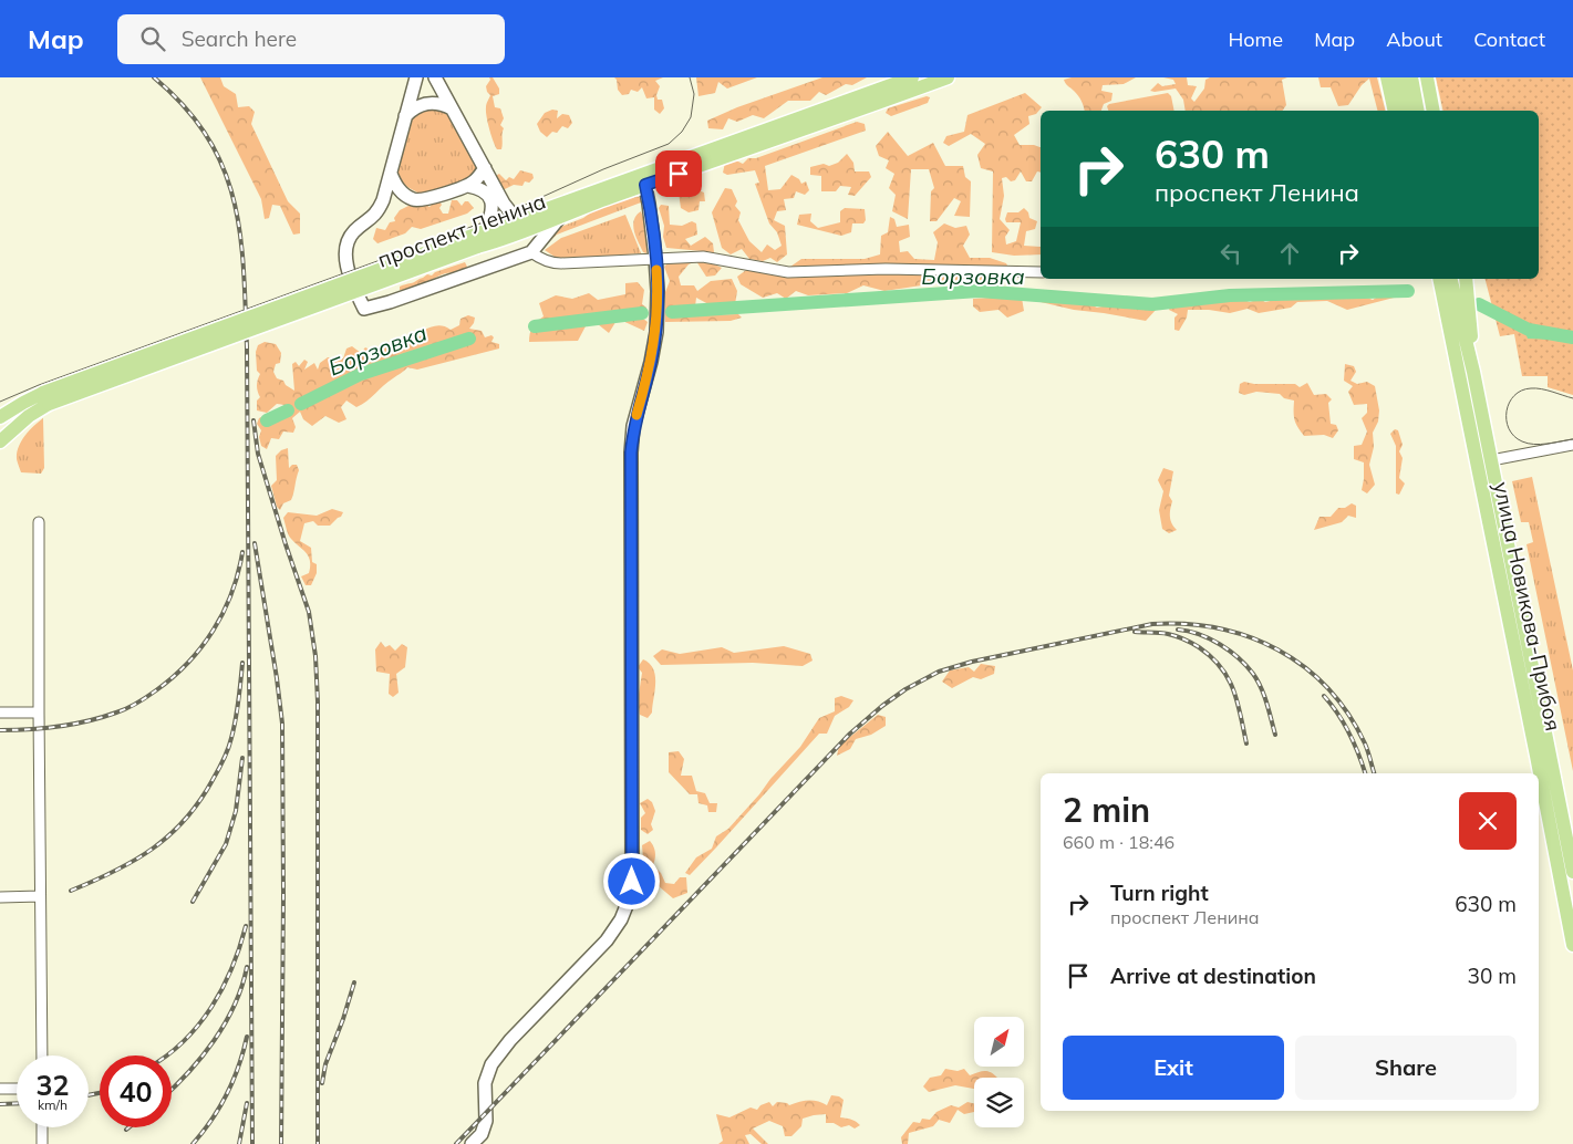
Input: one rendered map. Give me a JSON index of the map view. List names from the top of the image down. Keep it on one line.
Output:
{"streets":{"main road":["проспект Ленина","улица Новикова-Прибоя"]},"water":["Борзовка"],"north":"top right","page":{"header":"Map","search":"Search here","nav":["Home","Map","About","Contact"],"turn":["630 m","проспект Ленина"],"heading":["2 min","660 m · 18:46"],"list":[{"name":"Turn right","note":"проспект Ленина","value":"630 m"},{"name":"Arrive at destination","value":"30 m"}],"buttons":["Exit","Share"],"speed":"32 km/h","limit":"40"}}
